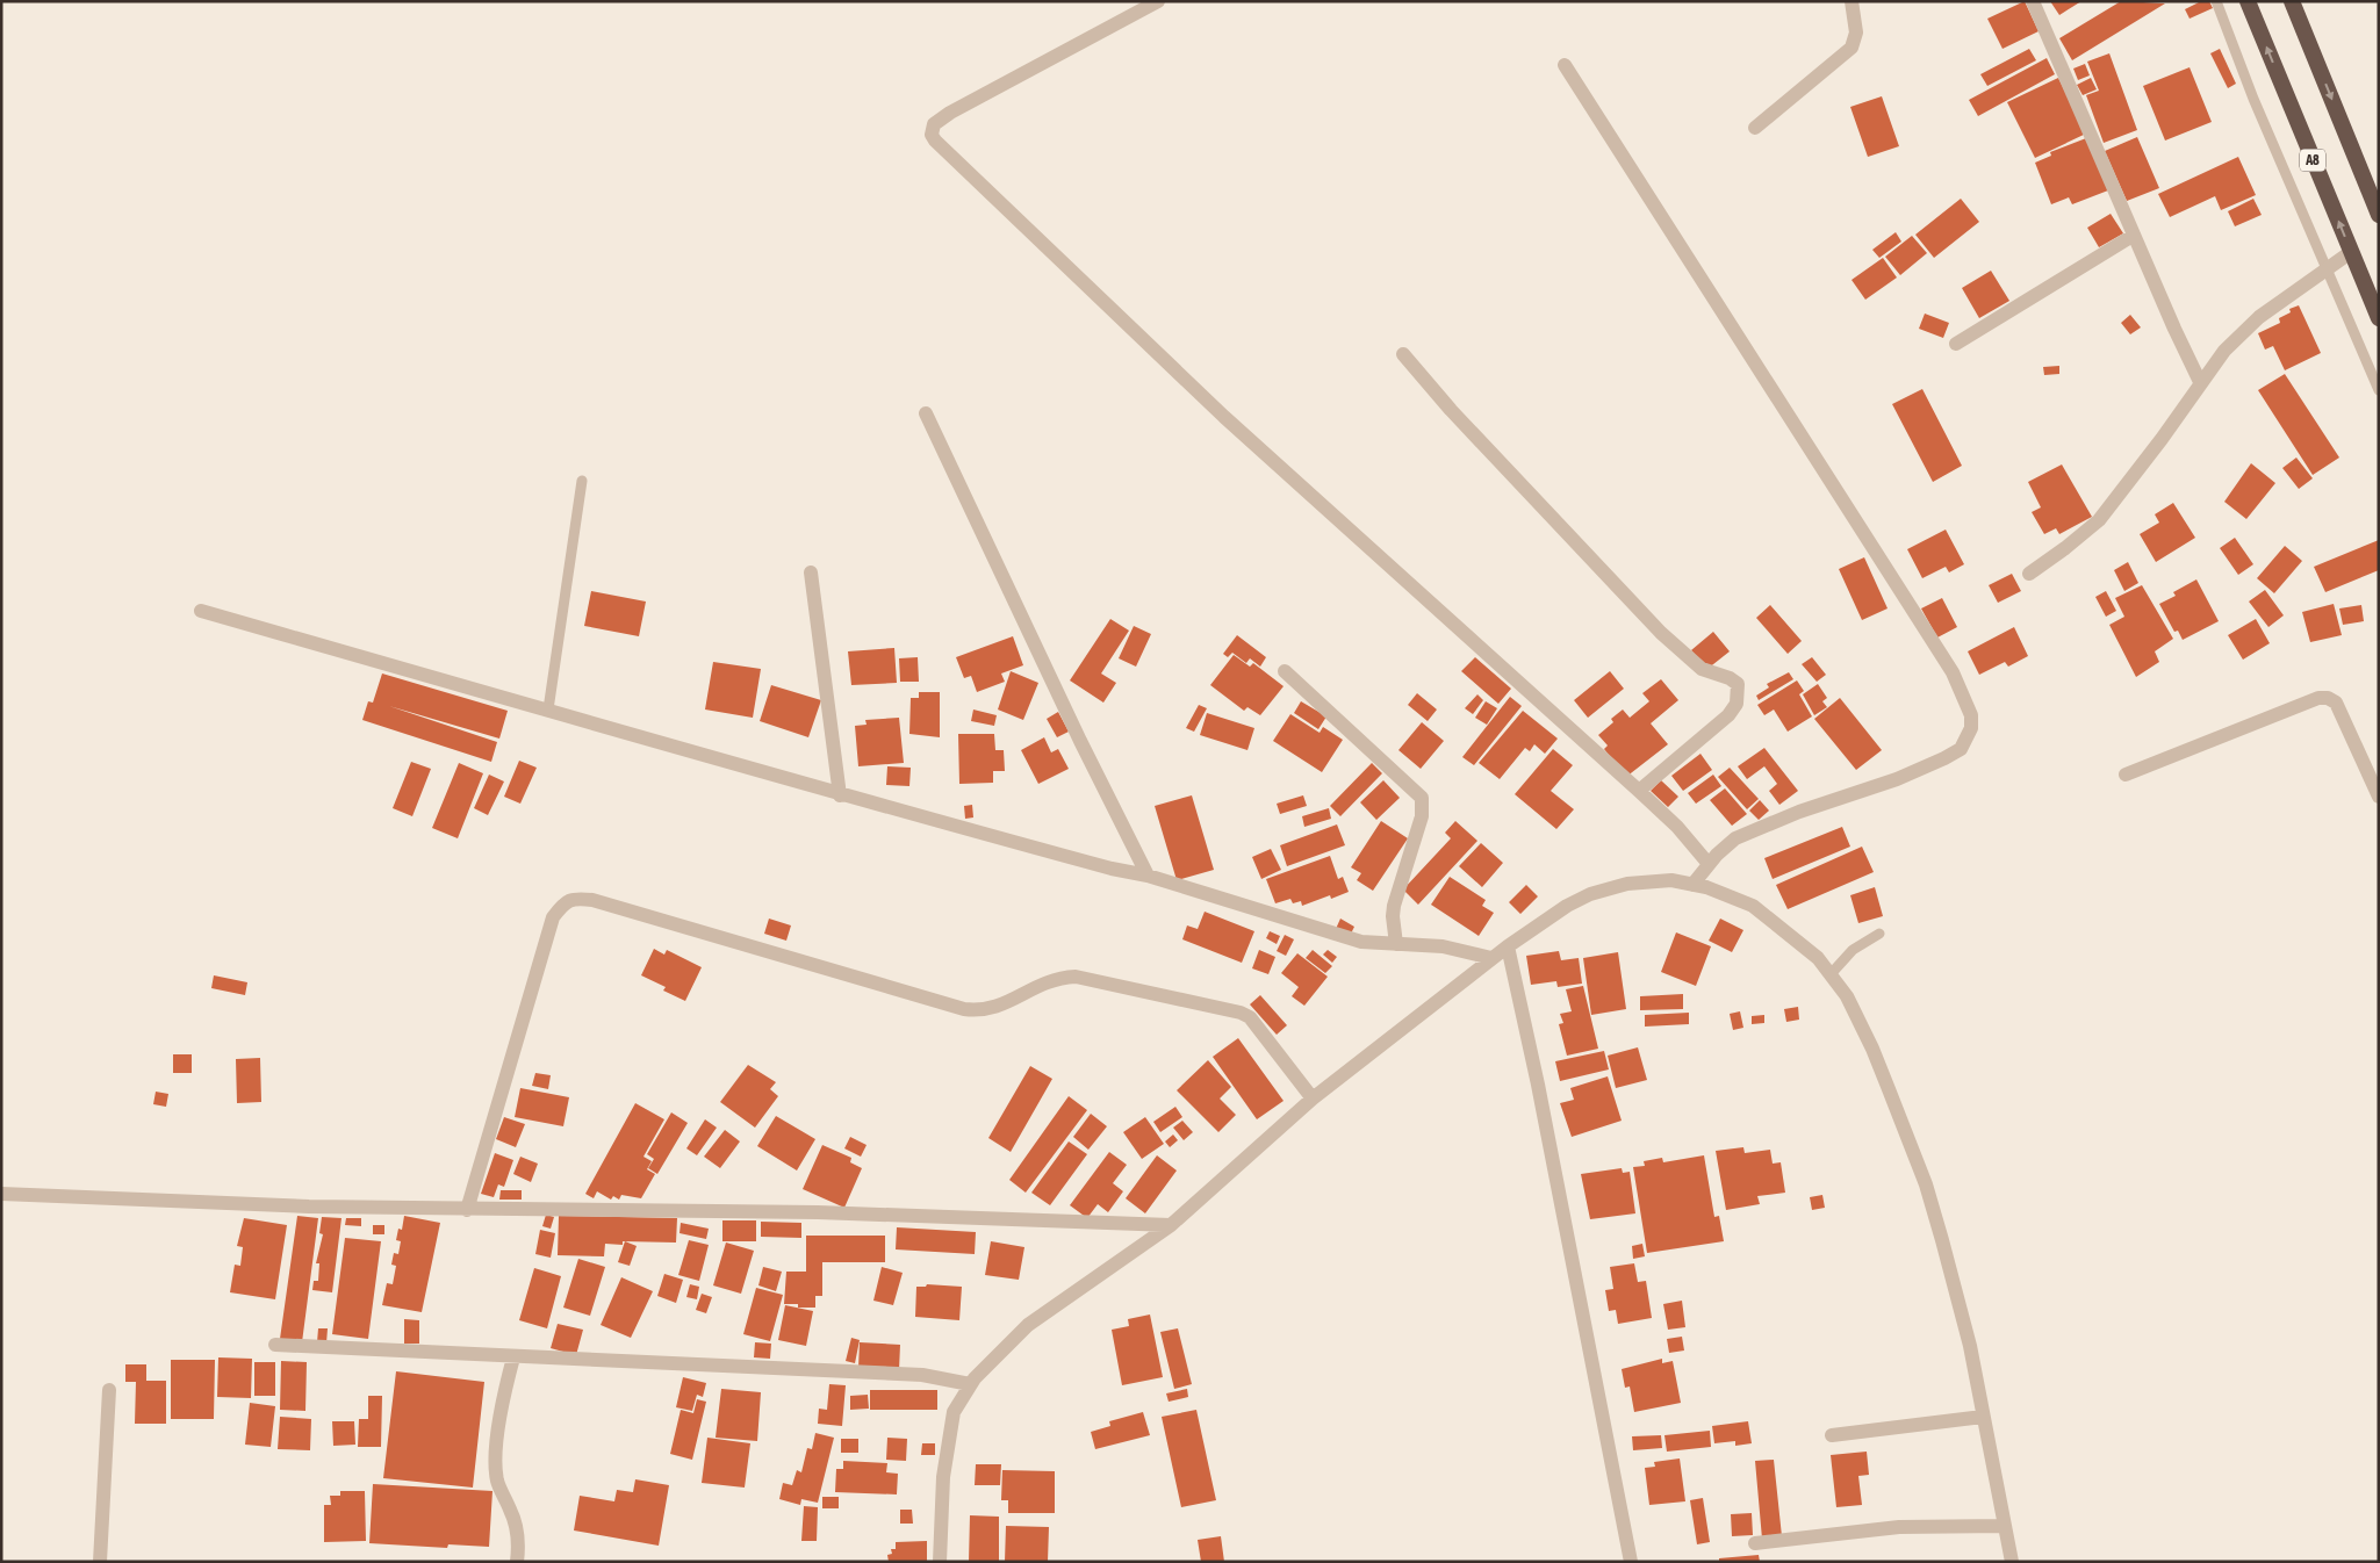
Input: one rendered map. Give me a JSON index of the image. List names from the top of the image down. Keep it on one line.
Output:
{"streets":{"highway":["A8"]}}
